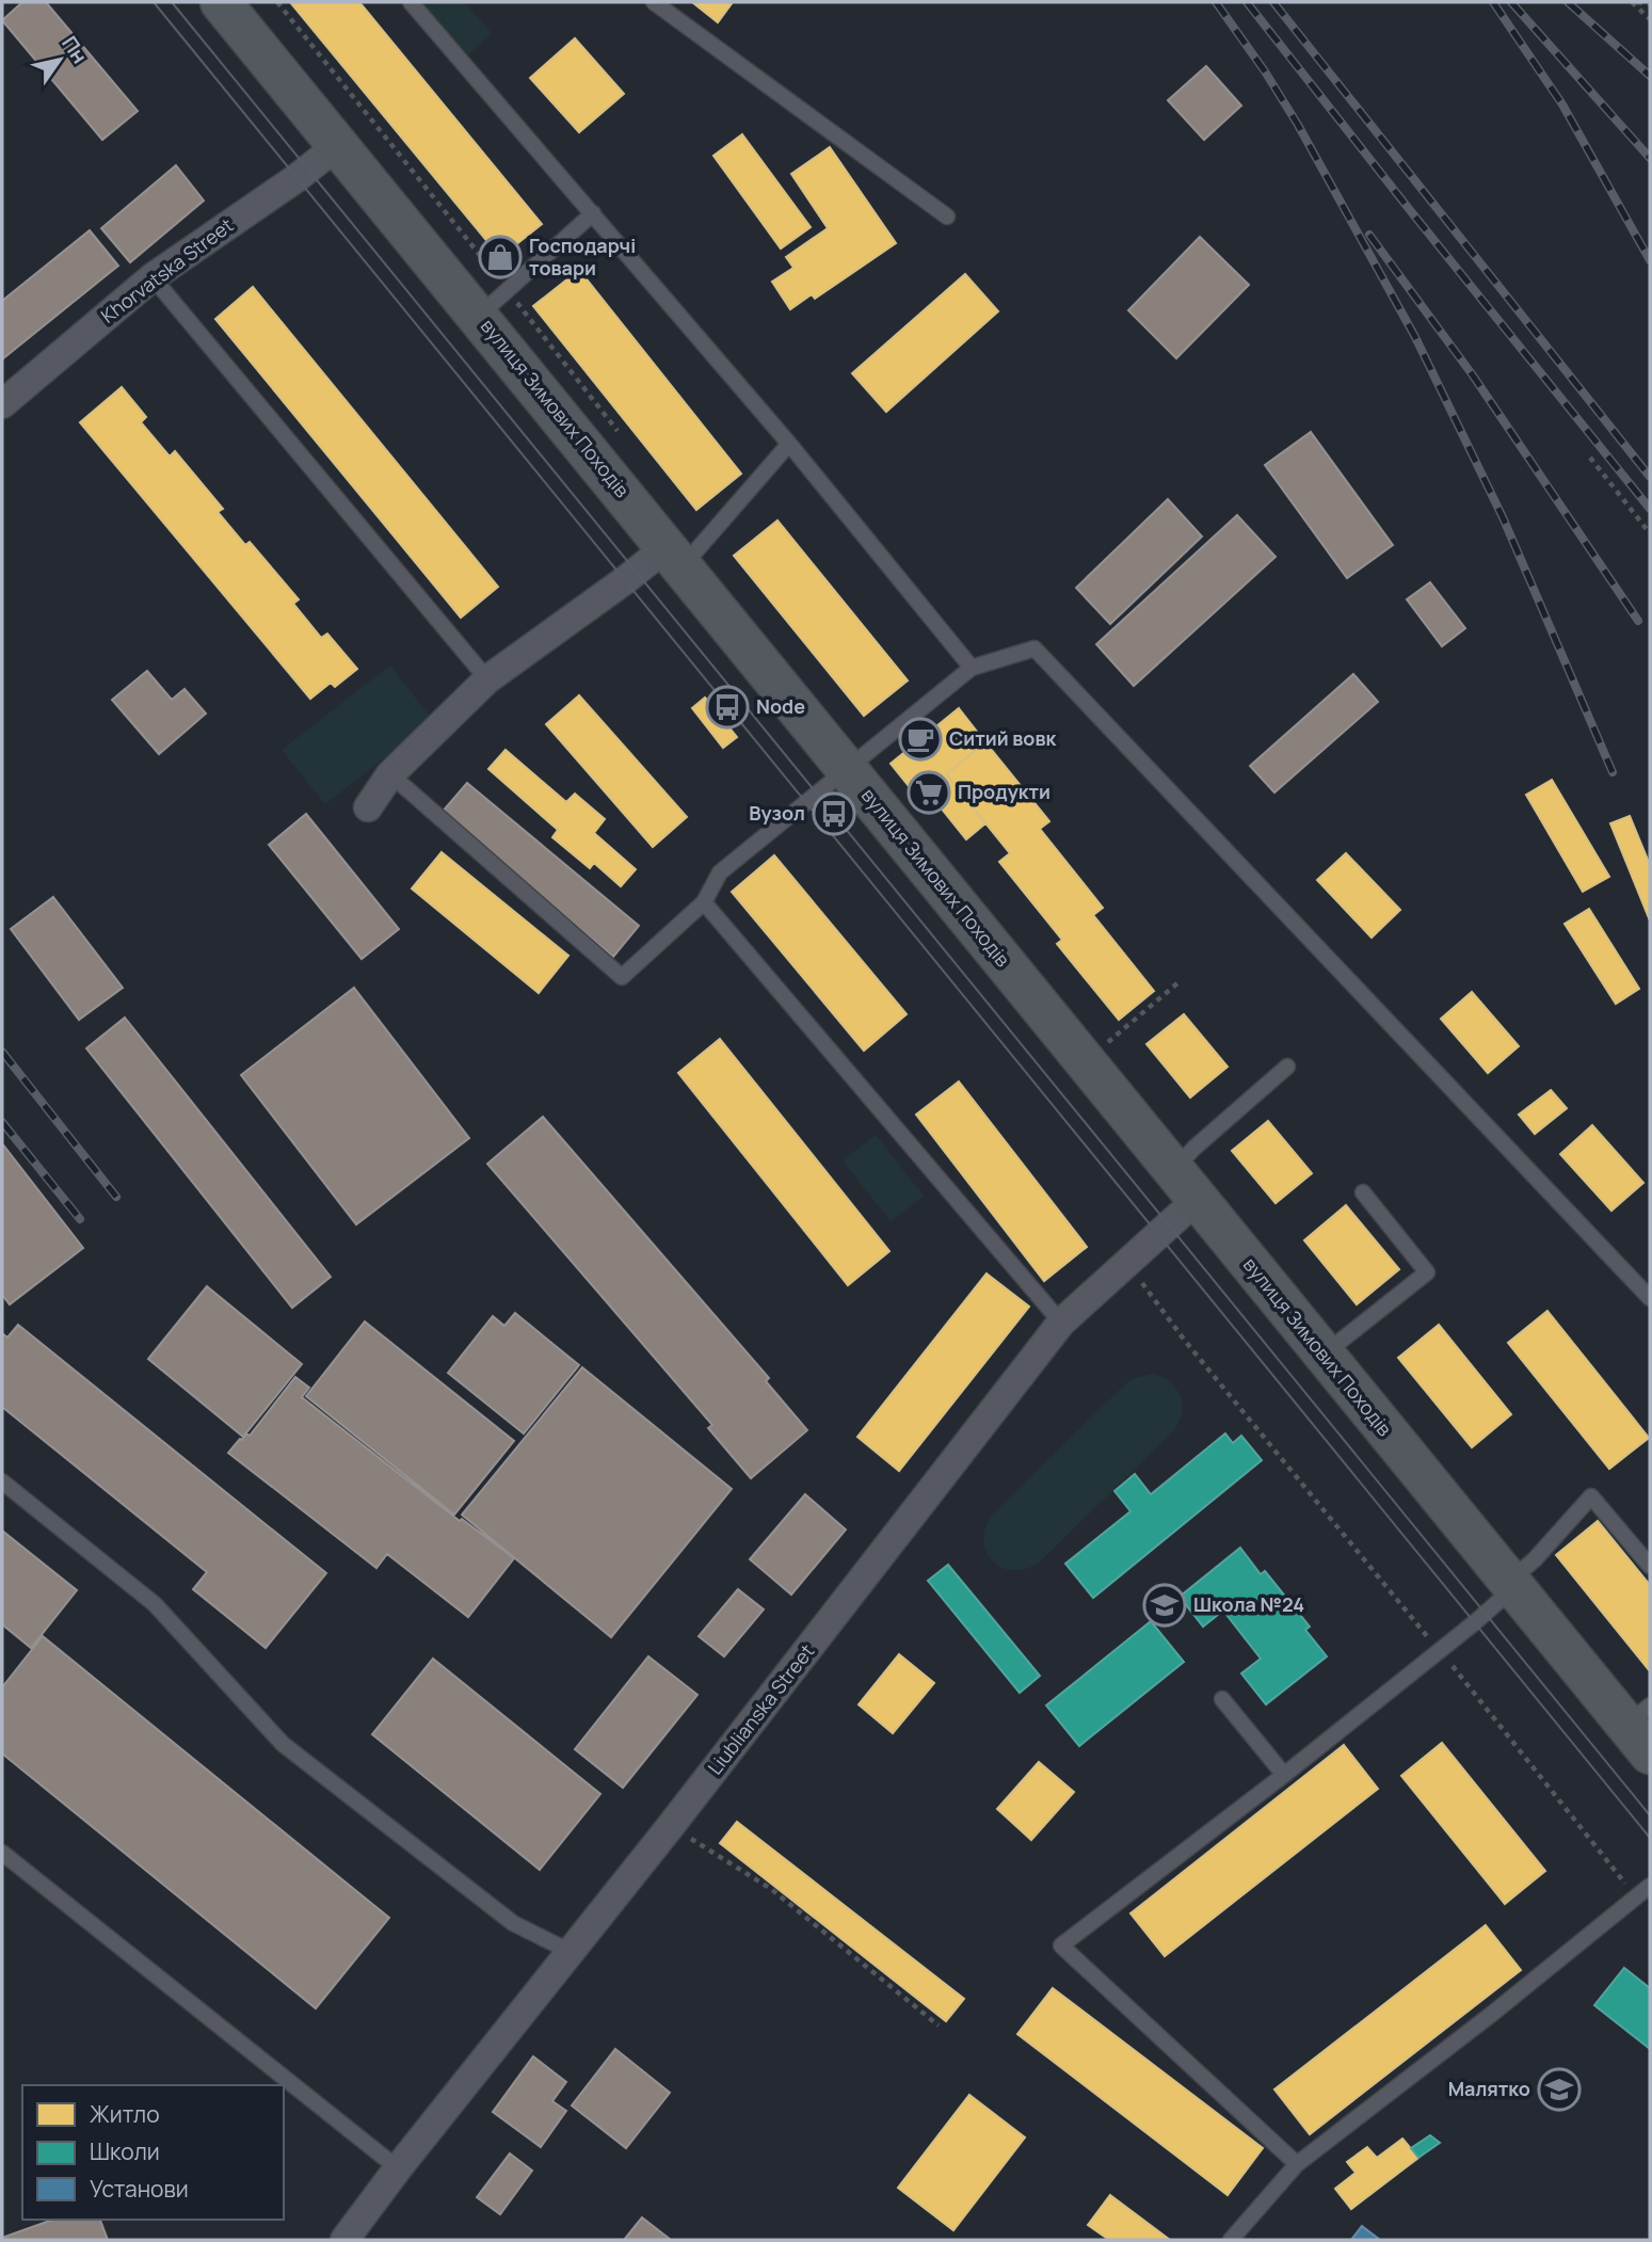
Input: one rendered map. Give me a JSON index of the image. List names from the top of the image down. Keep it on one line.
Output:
{"streets":{"main road":["вулиця Зимових Походів"],"street":["Khorvatska Street","Liublianska Street"]},"crossings":[["Khorvatska Street","вулиця Зимових Походів"],["вулиця Зимових Походів","Liublianska Street"]],"places":{"shop":["Господарчі товари"],"bus stop":["Node","Вузол"],"cafe":["Ситий вовк"],"supermarket":["Продукти"],"school or university":["Школа №24","Малятко"]},"legend":["Житло","Школи","Установи"],"north":"top right"}
